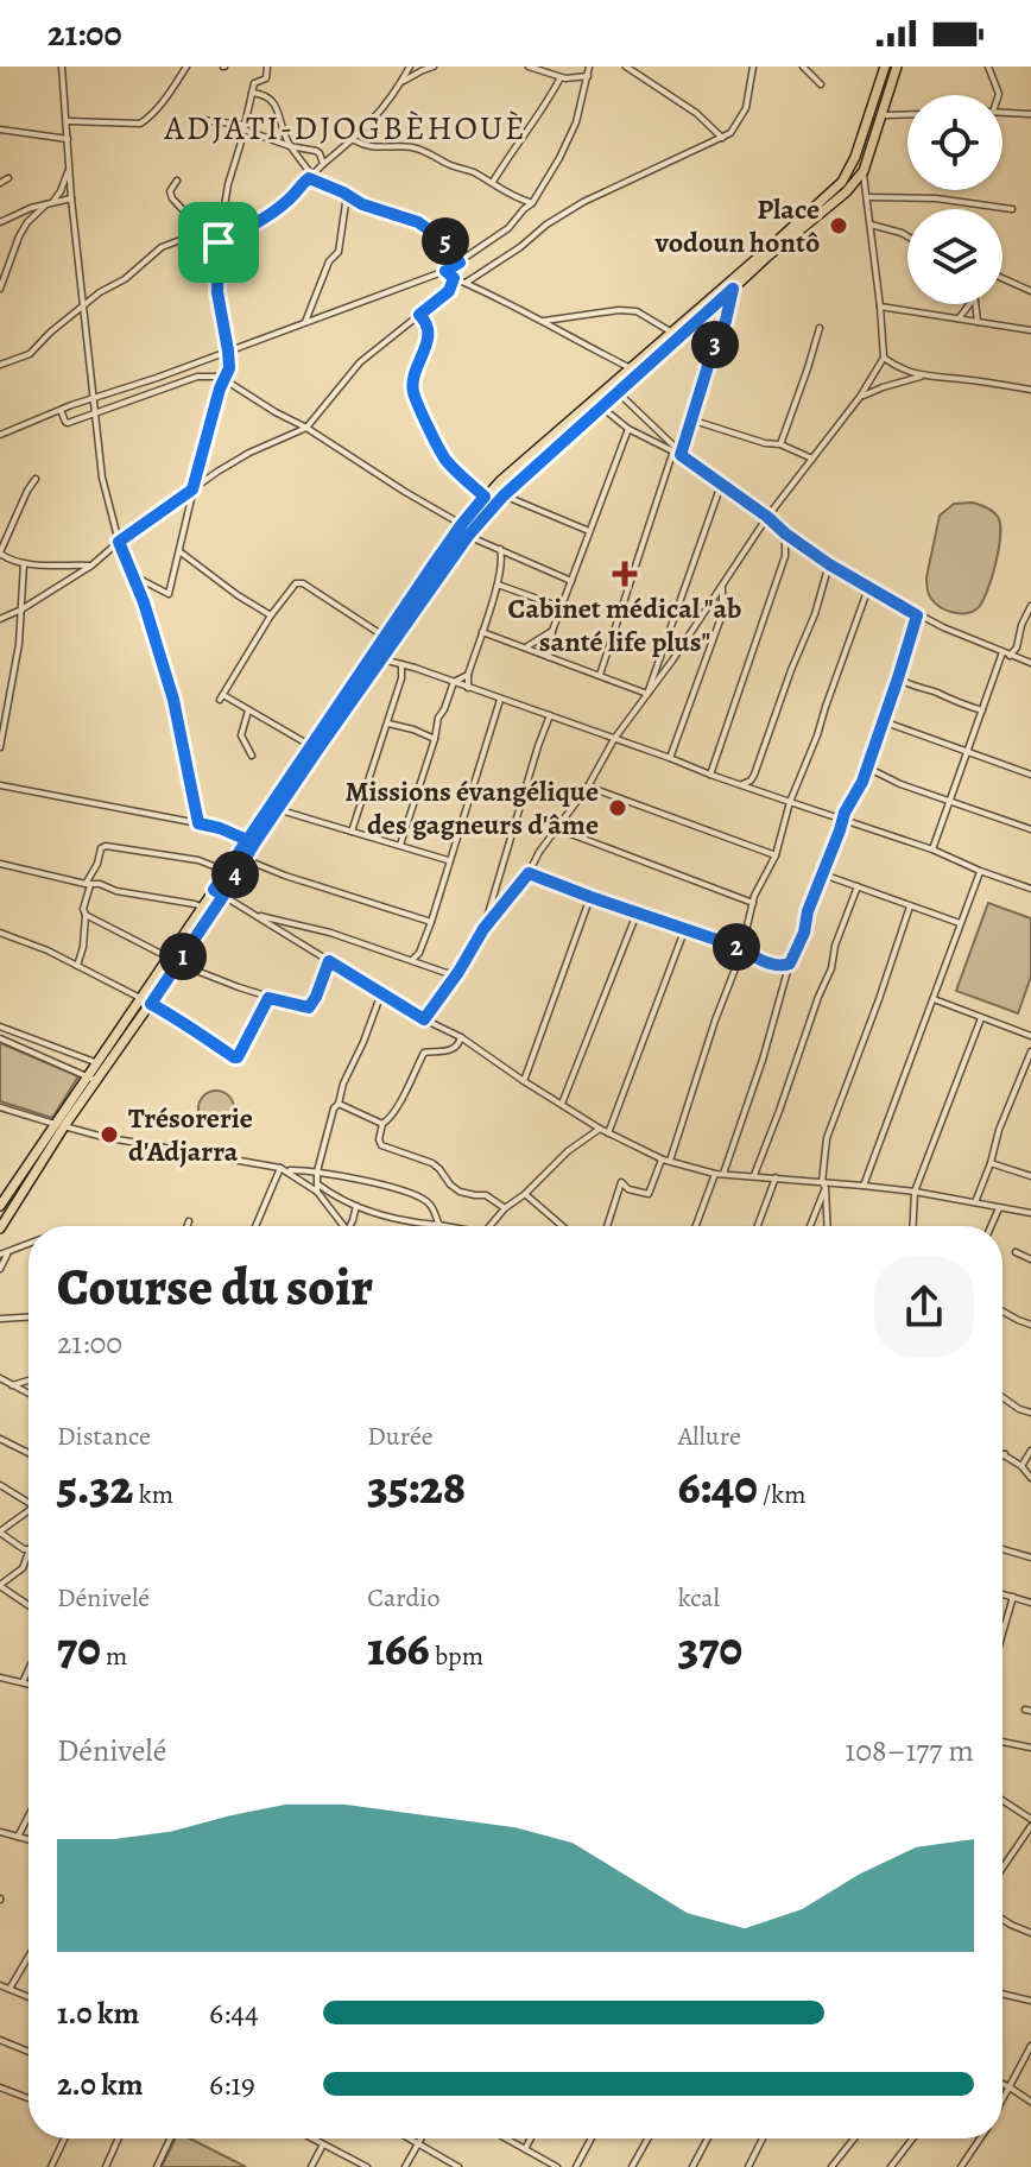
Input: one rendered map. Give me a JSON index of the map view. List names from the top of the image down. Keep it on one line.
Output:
{"districts":["ADJATI-DJOGBÈHOUÈ"],"places":{"other":["Place vodoun hontô","Missions évangélique des gagneurs d'âme","Trésorerie d'Adjarra"],"health":["Cabinet médical \"ab santé life plus\""]},"page":{"status":"21:00","pins":["5","3","4","2","1"],"heading":["Course du soir","21:00"],"stats":[["Distance","5.32 km"],["Durée","35:28"],["Allure","6:40 /km"],["Dénivelé","70 m"],["Cardio","166 bpm"],["kcal","370"]],"chart":["Dénivelé","108–177 m"],"list":[{"name":"1.0 km","note":"6:44"},{"name":"2.0 km","note":"6:19"}]}}
